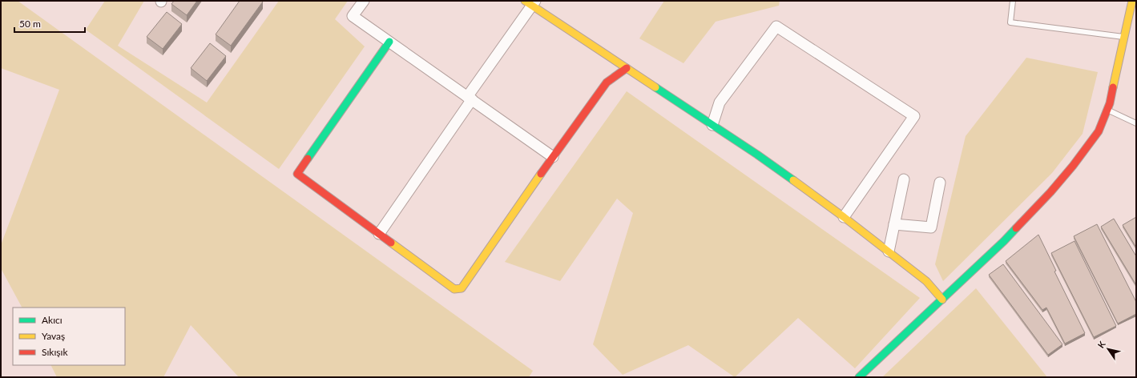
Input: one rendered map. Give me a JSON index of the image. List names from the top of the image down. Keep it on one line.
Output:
{"legend":["Akıcı","Yavaş","Sıkışık"],"scale_bar":"50 m","north":"top left"}
